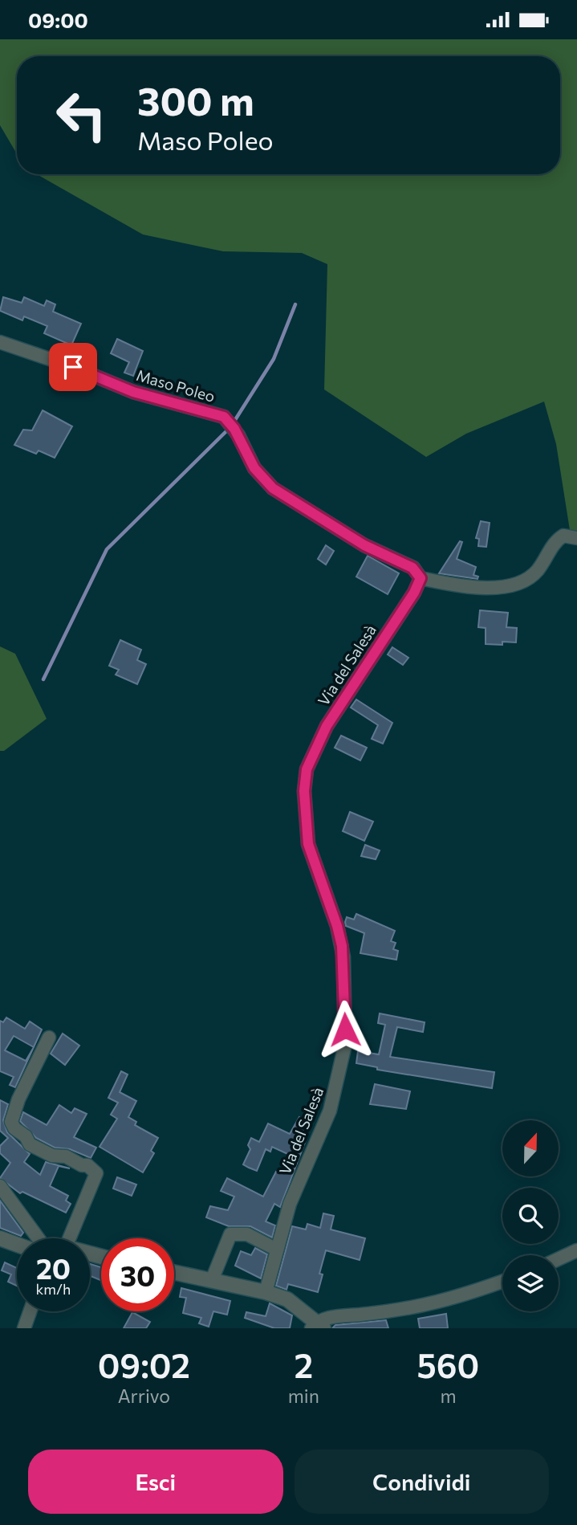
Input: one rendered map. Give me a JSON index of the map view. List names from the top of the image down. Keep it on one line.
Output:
{"streets":{"street":["Maso Poleo","Via del Salesà"]},"crossings":[["Maso Poleo","Via del Salesà"]],"north":"top","page":{"status":"09:00","turn":["300 m","Maso Poleo"],"speed":"20 km/h","limit":"30","eta":["09:02","Arrivo","2","min","560","m"],"buttons":["Esci","Condividi"]}}
